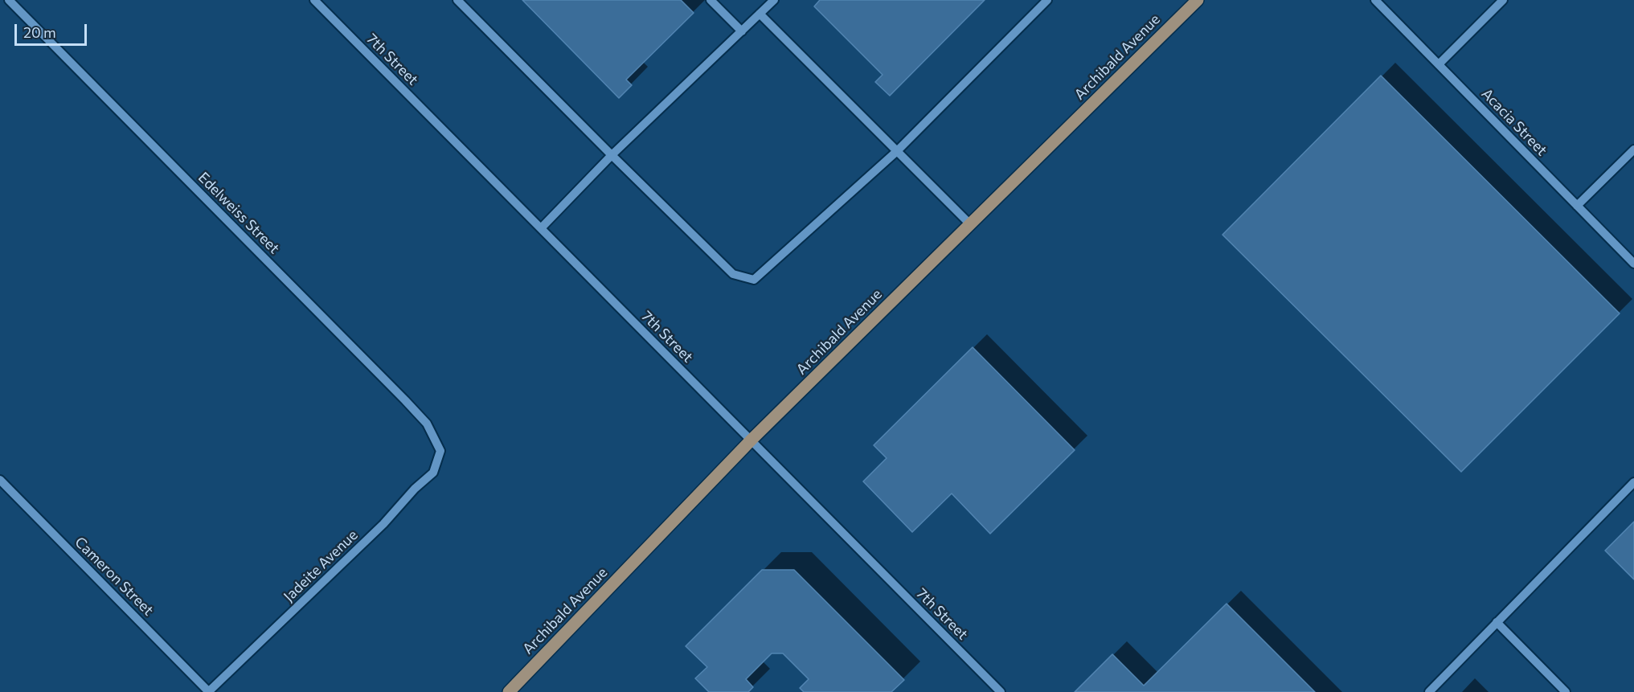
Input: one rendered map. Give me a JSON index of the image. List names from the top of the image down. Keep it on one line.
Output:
{"streets":{"main road":["Archibald Avenue"],"street":["7th Street","Acacia Street","Edelweiss Street","Jadeite Avenue","Cameron Street"]},"crossings":[["Archibald Avenue","7th Street"],["Edelweiss Street","Jadeite Avenue"],["Jadeite Avenue","Cameron Street"]],"scale_bar":"20 m"}
